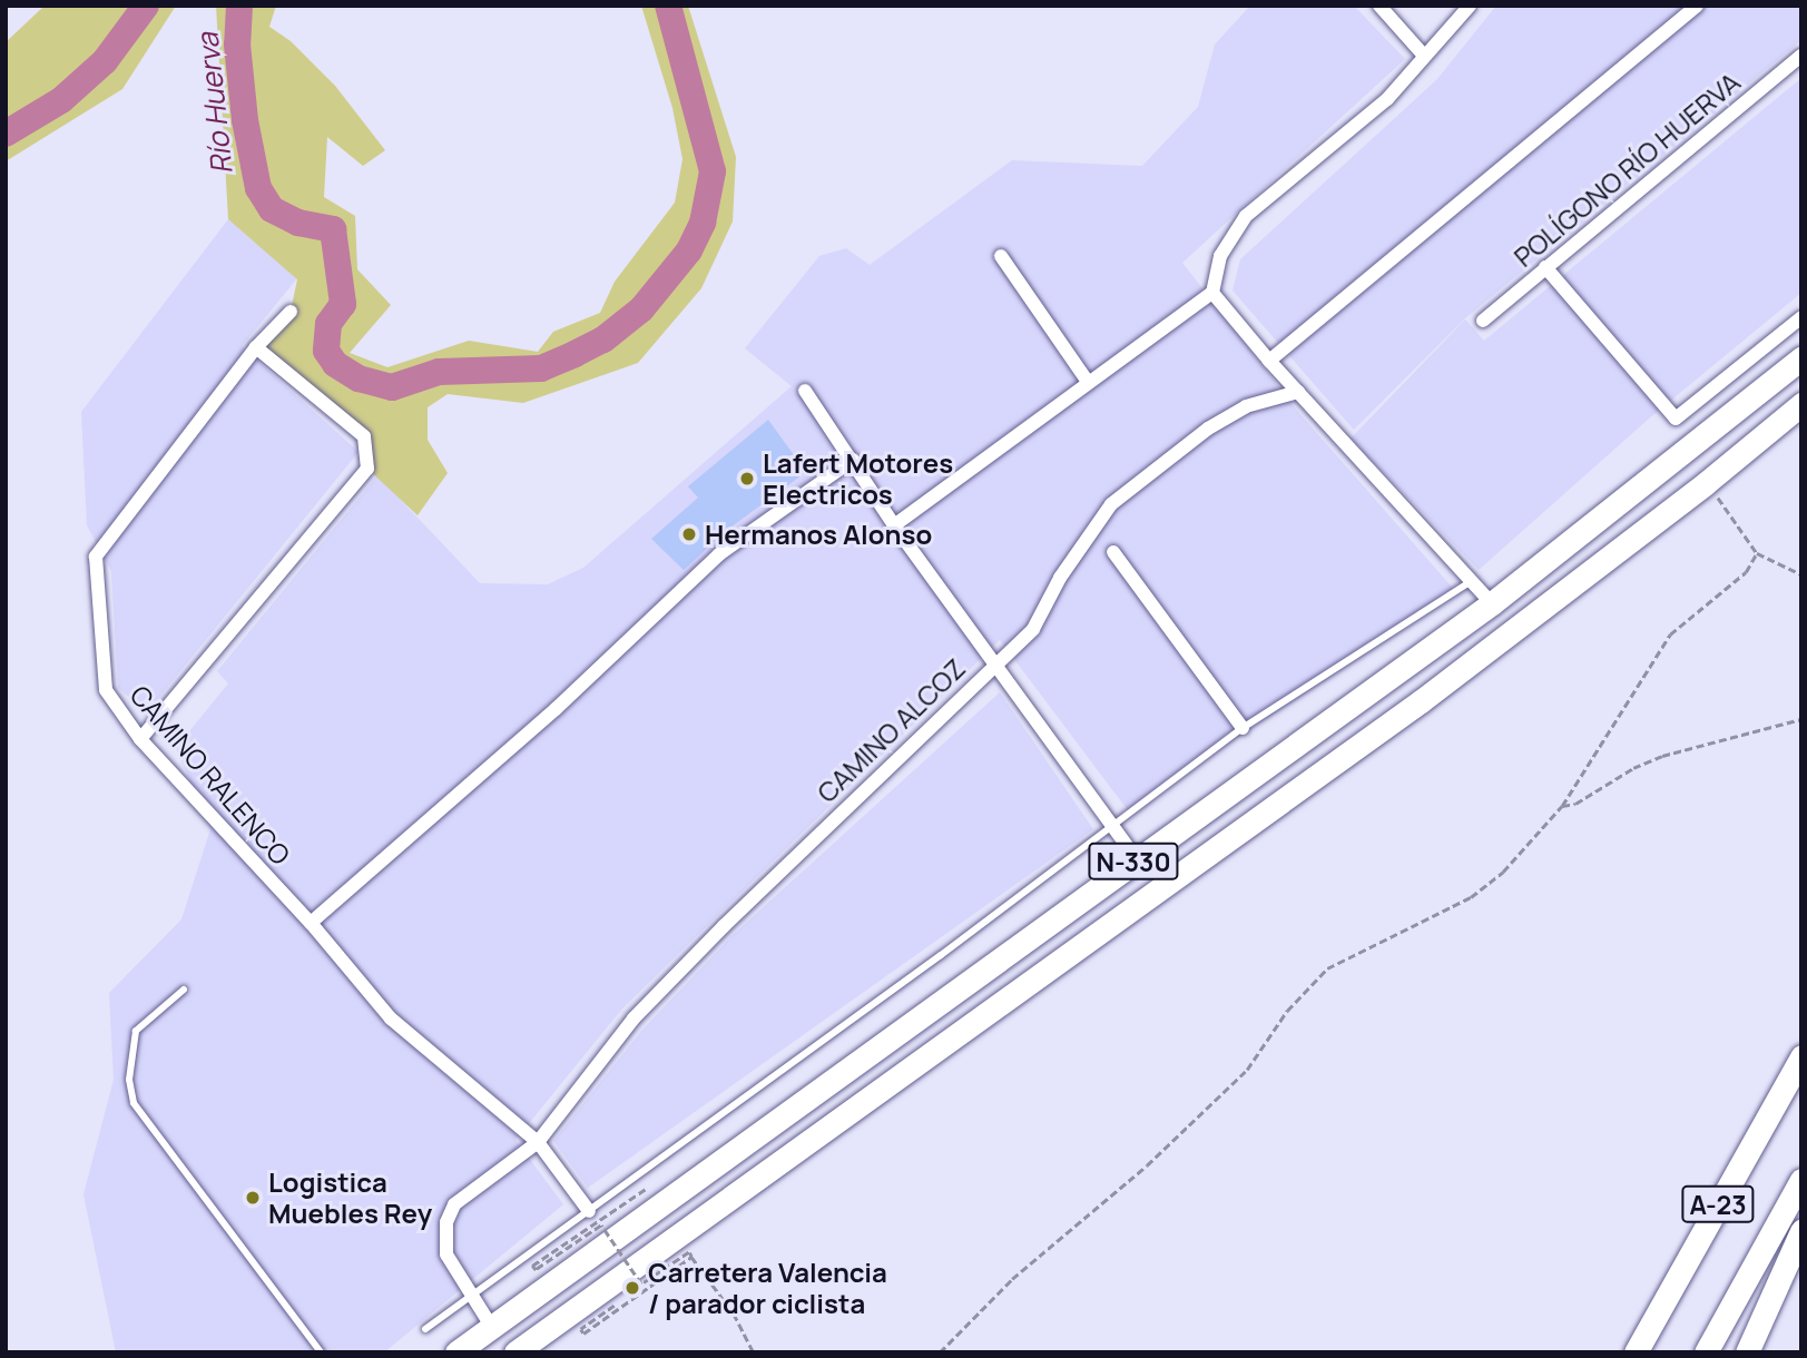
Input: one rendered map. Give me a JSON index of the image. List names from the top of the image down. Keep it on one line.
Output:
{"streets":{"highway":["N-330","A-23"],"street":["POLÍGONO RÍO HUERVA","CAMINO ALCOZ","CAMINO RALENCO"]},"crossings":[["CAMINO ALCOZ","CAMINO RALENCO"],["CAMINO ALCOZ","N-330"]],"water":["Río Huerva"],"places":["Lafert Motores Electricos","Hermanos Alonso","Logistica Muebles Rey","Carretera Valencia / parador ciclista"]}
